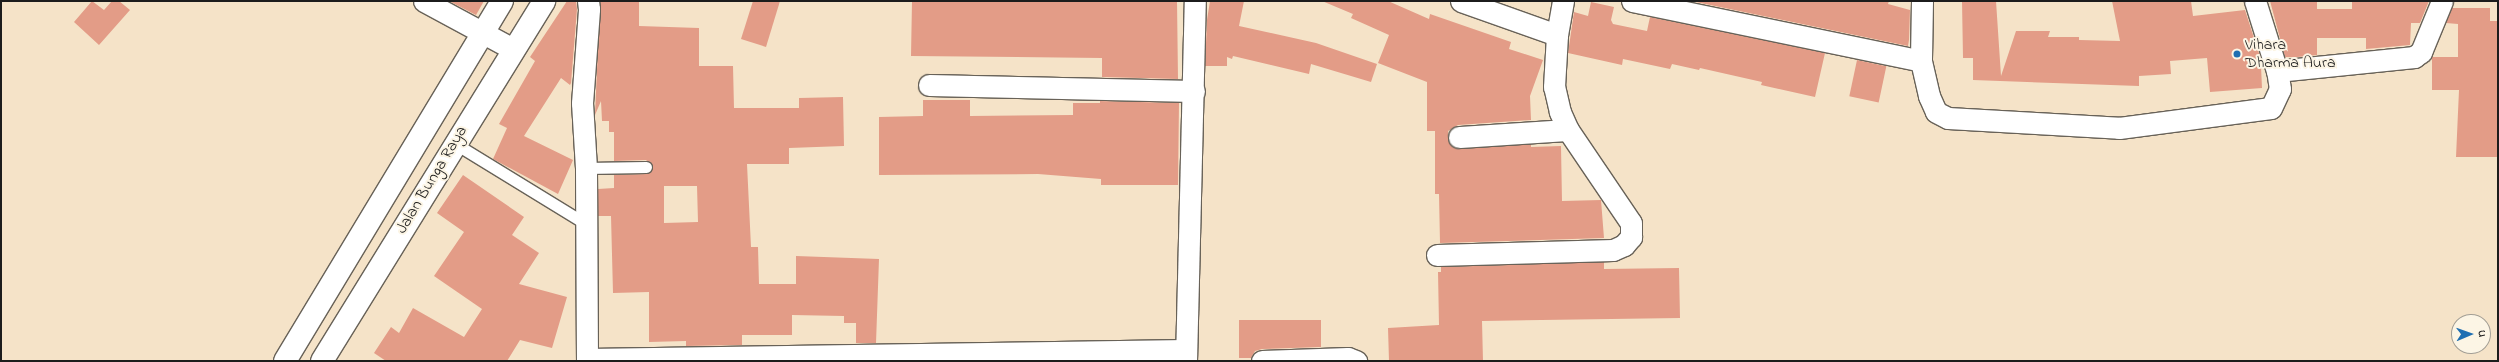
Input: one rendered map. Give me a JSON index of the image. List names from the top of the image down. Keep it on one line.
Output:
{"streets":{"main road":["Jalan Bunga Raya"]},"places":["Vihara Dharma Aura"],"north":"right"}
